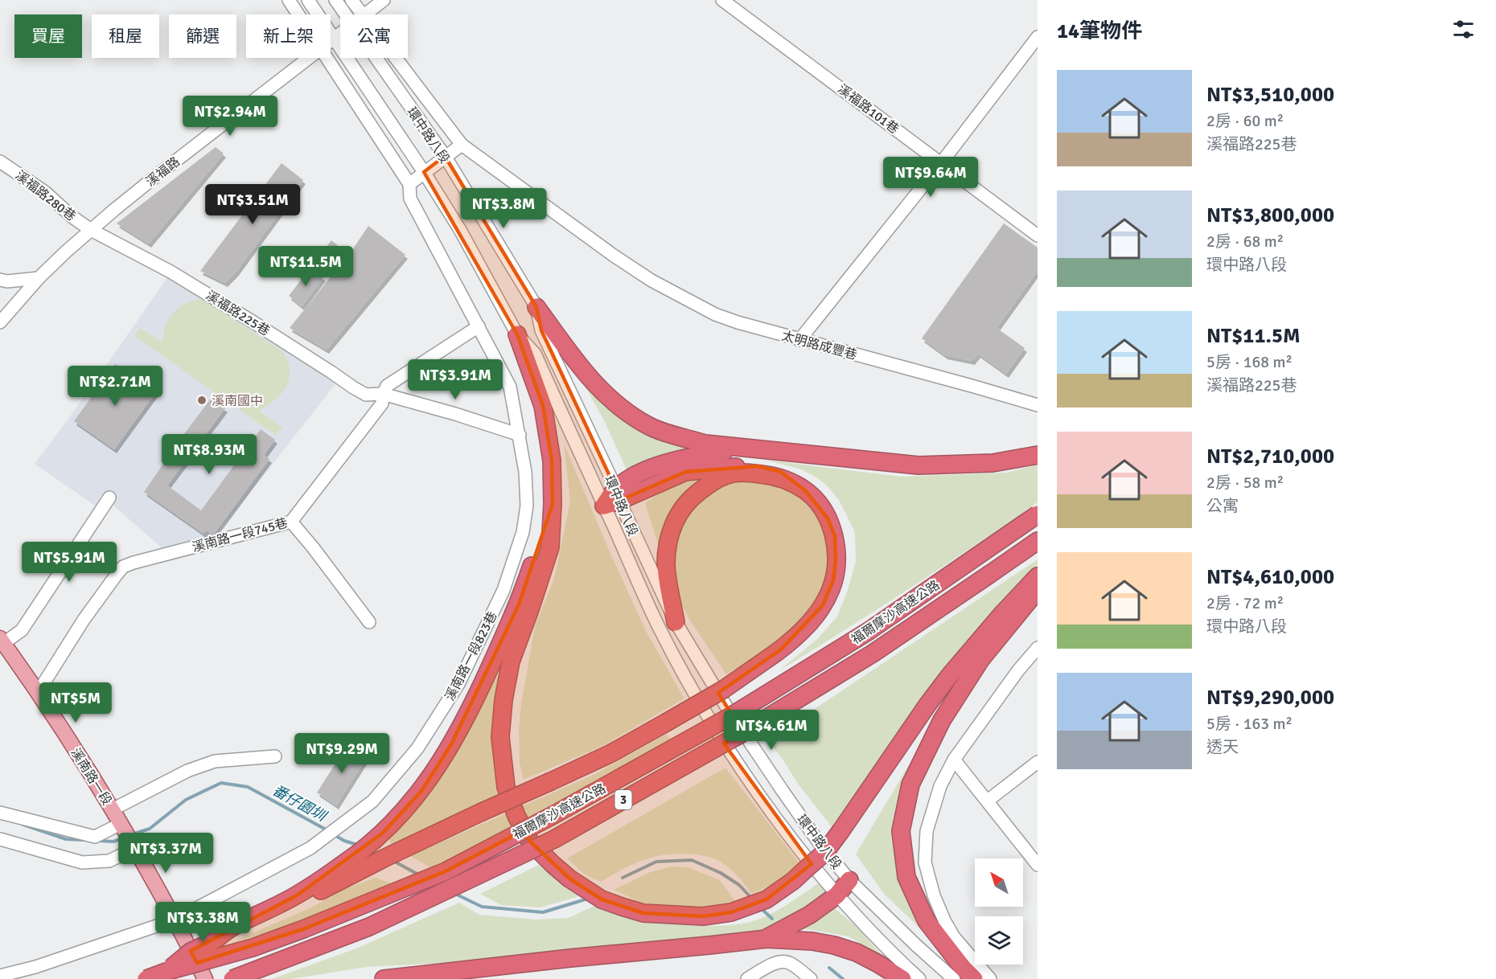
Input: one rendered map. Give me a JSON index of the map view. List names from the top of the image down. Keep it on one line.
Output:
{"streets":{"highway":["福爾摩沙高速公路","3"],"main road":["溪南路一段"],"street":["溪福路101巷","環中路八段","溪福路","溪福路280巷","溪福路225巷","太明路成豐巷","溪南路一段745巷","溪南路一段823巷"]},"crossings":[["環中路八段","溪福路"],["環中路八段","太明路成豐巷"],["溪福路","溪福路280巷"],["溪福路","溪福路225巷"],["溪福路280巷","溪福路225巷"],["溪福路225巷","溪南路一段745巷"],["溪福路225巷","溪南路一段823巷"],["溪南路一段745巷","溪南路一段823巷"],["溪南路一段745巷","溪南路一段"],["溪南路一段823巷","溪南路一段"]],"water":["番仔園圳"],"places":["溪南國中"],"north":"top left","page":{"heading":"14筆物件","chip":["買屋","租屋","篩選","新上架","公寓"],"list":[{"name":"NT$3,510,000","note":"2房 · 60 m² · 溪福路225巷"},{"name":"NT$3,800,000","note":"2房 · 68 m² · 環中路八段"},{"name":"NT$11.5M","note":"5房 · 168 m² · 溪福路225巷"},{"name":"NT$2,710,000","note":"2房 · 58 m² · 公寓"},{"name":"NT$4,610,000","note":"2房 · 72 m² · 環中路八段"},{"name":"NT$9,290,000","note":"5房 · 163 m² · 透天"}],"price":["NT$2.94M","NT$9.64M","NT$3.51M","NT$3.8M","NT$11.5M","NT$3.91M","NT$2.71M","NT$8.93M","NT$5.91M","NT$5M","NT$4.61M","NT$9.29M","NT$3.37M","NT$3.38M"]}}
